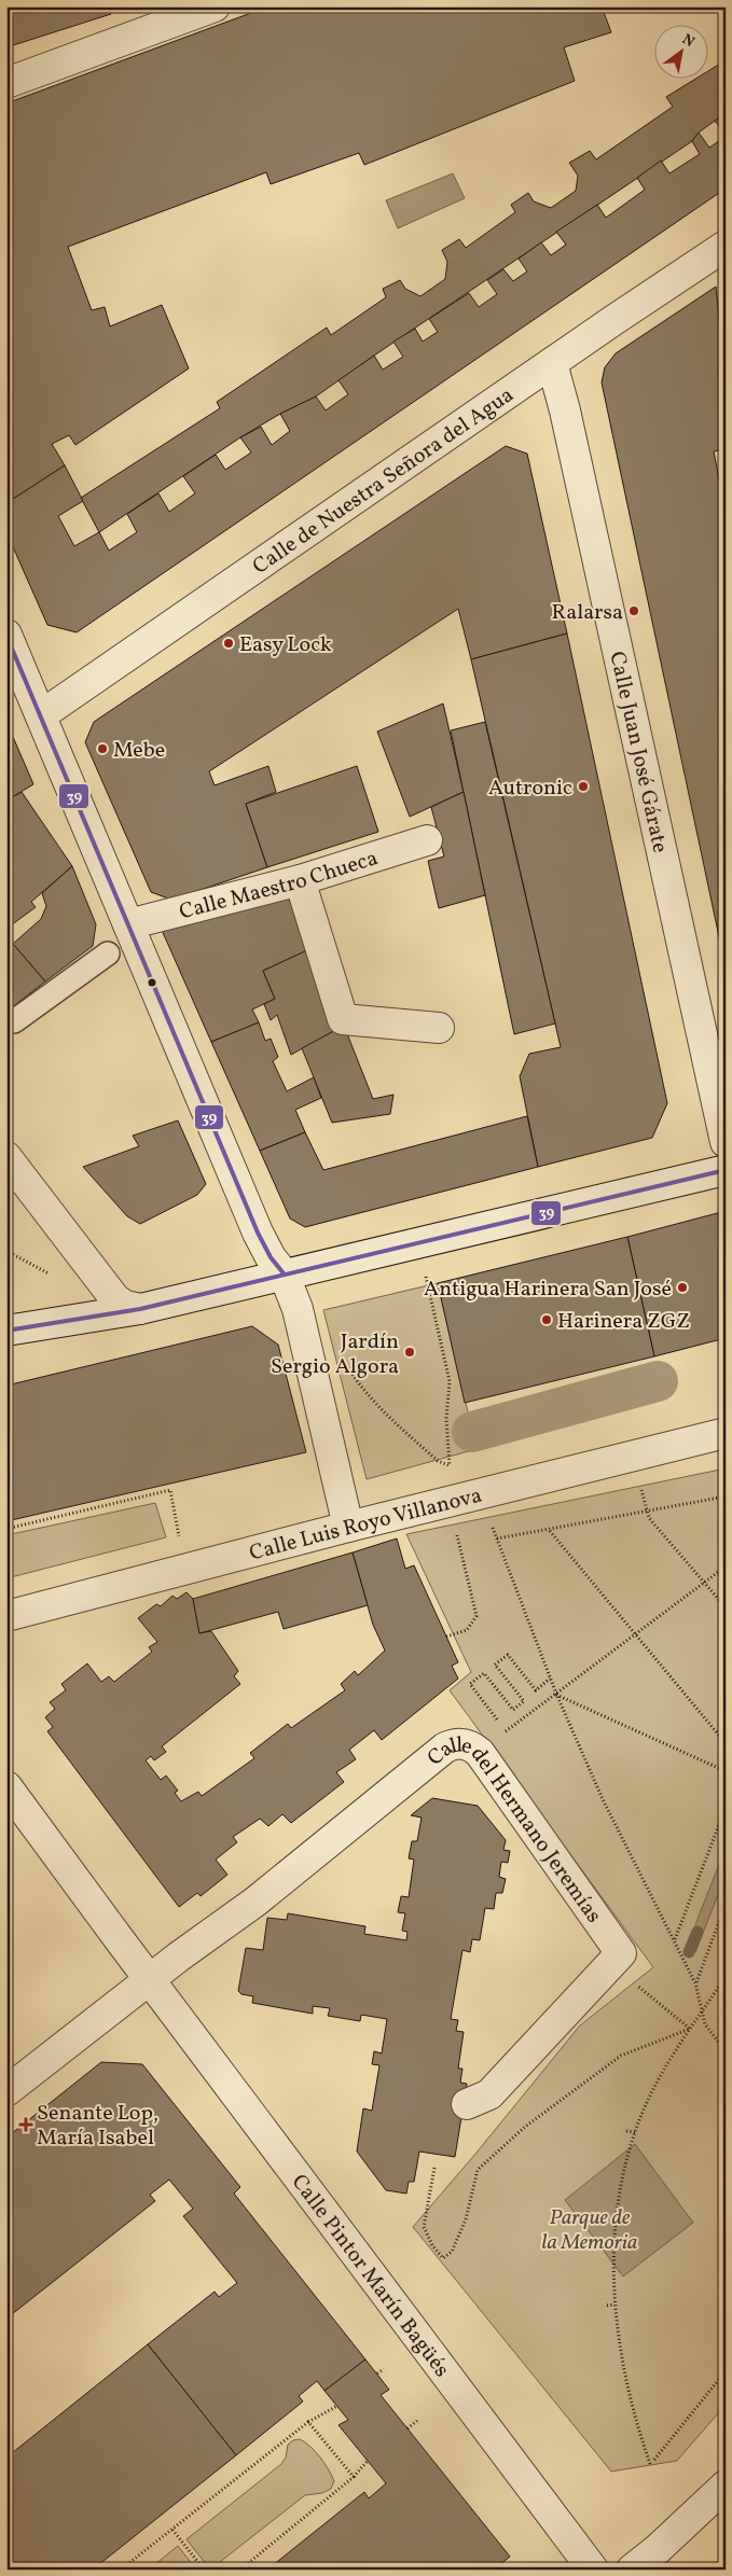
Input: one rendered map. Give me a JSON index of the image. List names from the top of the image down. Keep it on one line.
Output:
{"streets":{"street":["Calle de Nuestra Señora del Agua","Calle Juan José Gárate","Calle Maestro Chueca","Calle Luis Royo Villanova","Calle del Hermano Jeremías","Calle Pintor Marín Bagüés"]},"crossings":[["Calle de Nuestra Señora del Agua","Calle Juan José Gárate"],["Calle del Hermano Jeremías","Calle Pintor Marín Bagüés"]],"parks":["Parque de la Memoria"],"places":{"other":["Ralarsa","Easy Lock","Mebe","Autronic","Antigua Harinera San José","Harinera ZGZ","Jardín Sergio Algora"],"health":["Senante Lop, María Isabel"]},"lines":["transit line 39"],"north":"top right"}
